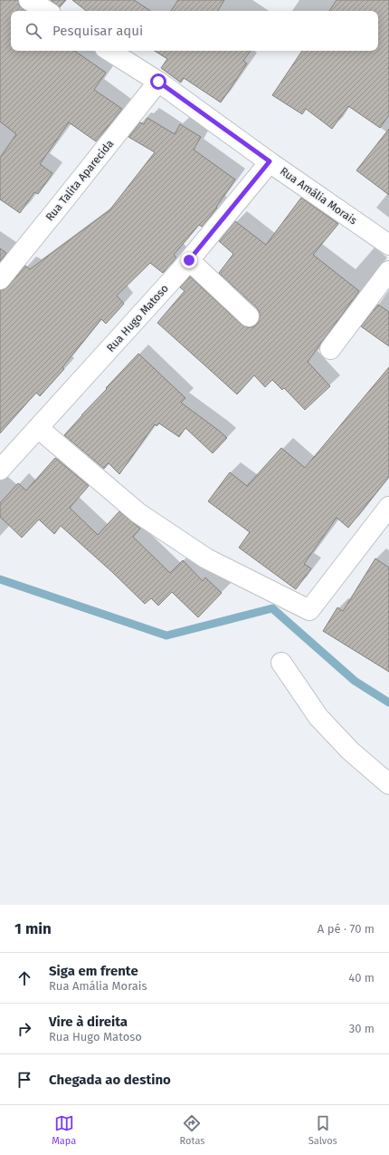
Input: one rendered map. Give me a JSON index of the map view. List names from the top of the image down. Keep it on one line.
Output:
{"streets":{"street":["Rua Talita Aparecida","Rua Amália Morais","Rua Hugo Matoso"]},"crossings":[["Rua Talita Aparecida","Rua Amália Morais"],["Rua Amália Morais","Rua Hugo Matoso"]],"page":{"search":"Pesquisar aqui","heading":["1 min","A pé · 70 m"],"list":[["Siga em frente","Rua Amália Morais","40 m"],["Vire à direita","Rua Hugo Matoso","30 m"],"Chegada ao destino"],"nav":["Mapa","Rotas","Salvos"]}}
